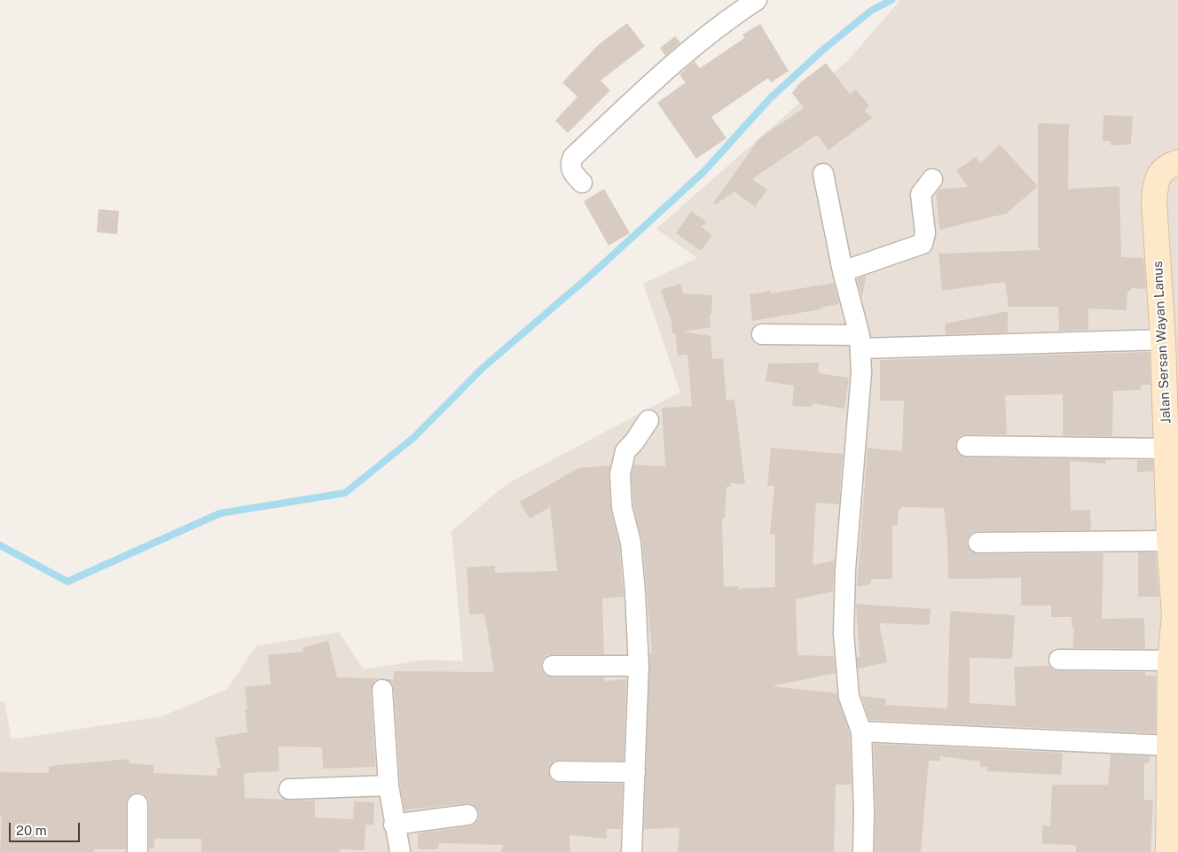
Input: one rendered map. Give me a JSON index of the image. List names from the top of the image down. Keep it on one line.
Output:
{"streets":{"street":["Jalan Sersan Wayan Lanus"]},"scale_bar":"20 m"}
